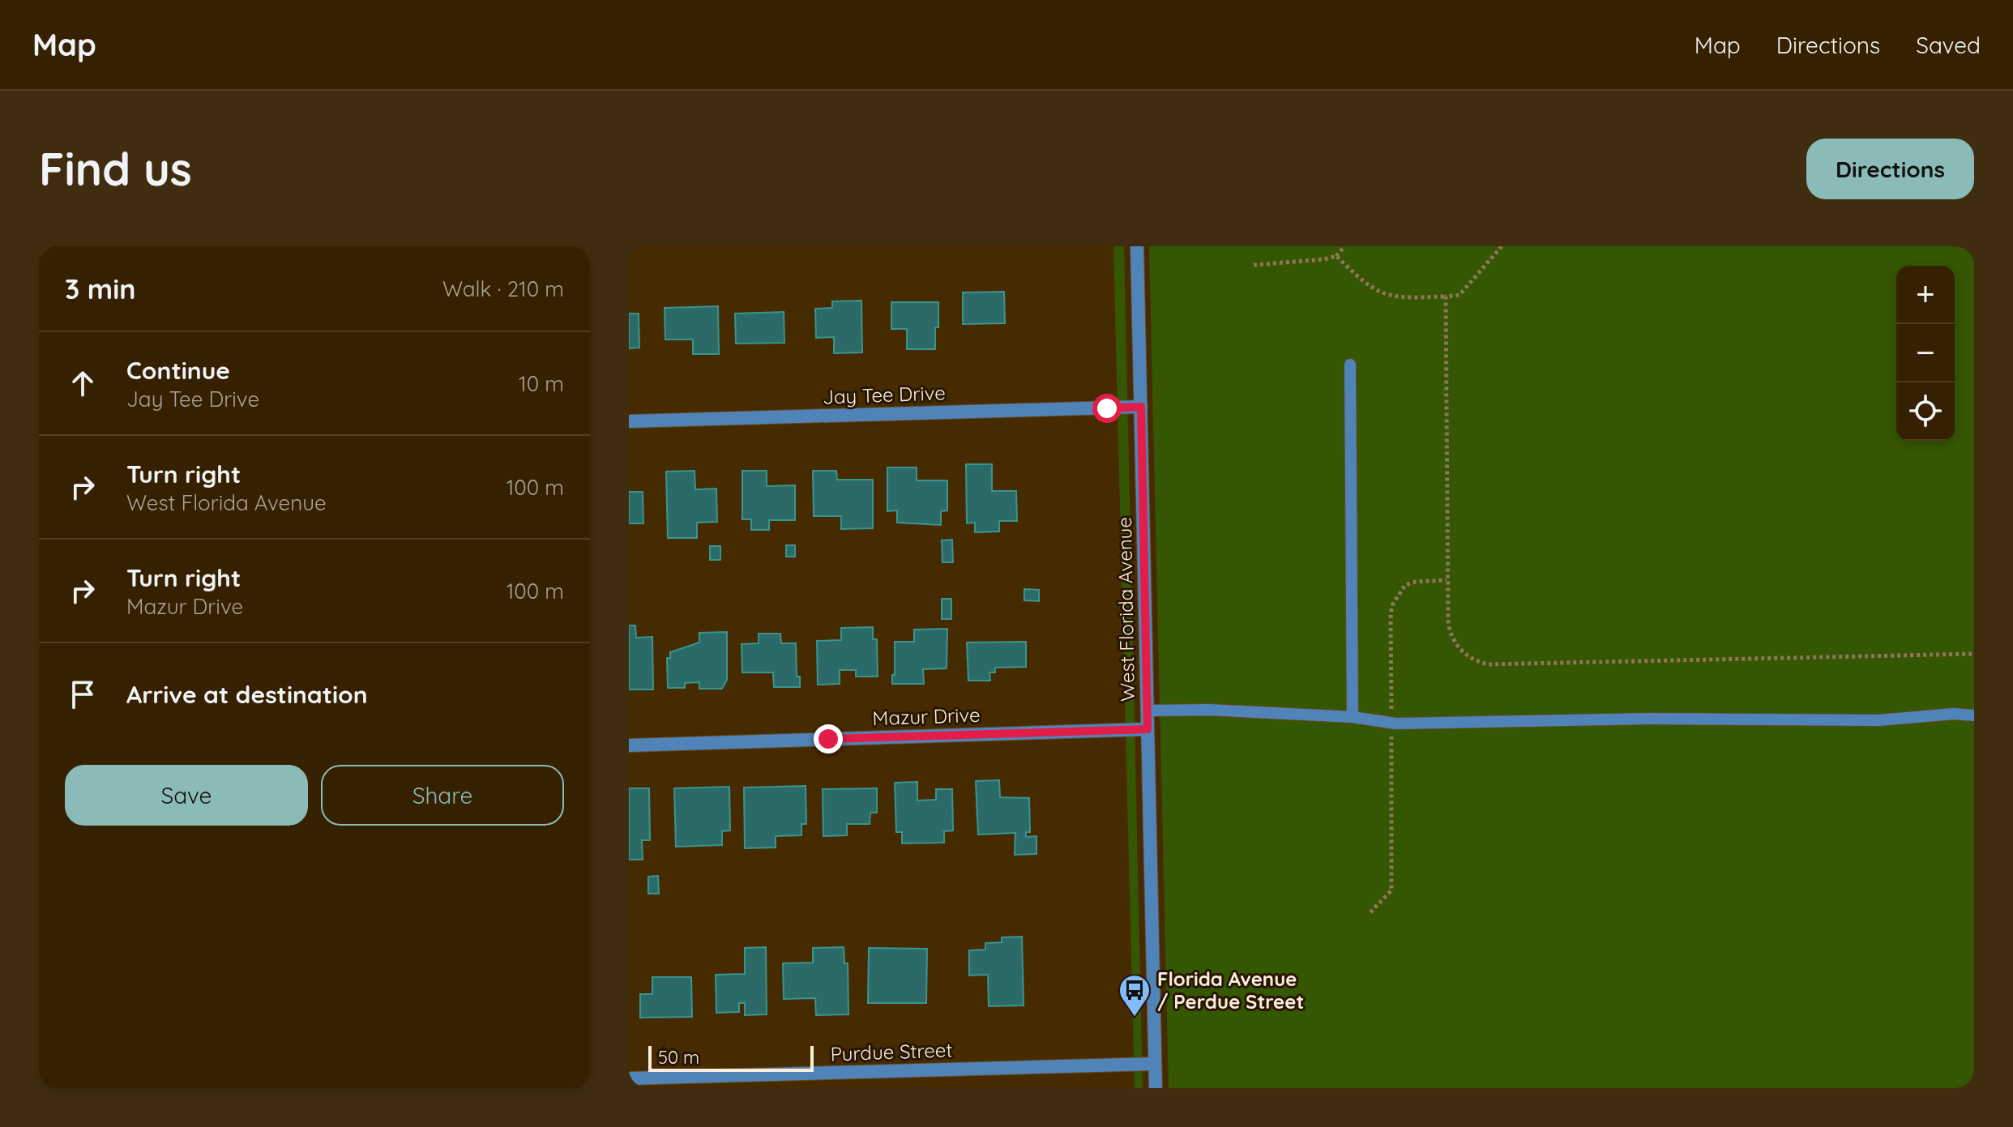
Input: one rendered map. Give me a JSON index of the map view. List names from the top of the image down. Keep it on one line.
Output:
{"streets":{"street":["Jay Tee Drive","West Florida Avenue","Mazur Drive","Purdue Street"]},"crossings":[["Jay Tee Drive","West Florida Avenue"],["West Florida Avenue","Mazur Drive"],["West Florida Avenue","Purdue Street"]],"places":{"bus stop":["Florida Avenue / Perdue Street"]},"scale_bar":"50 m","page":{"header":"Map","nav":["Map","Directions","Saved"],"buttons":["Directions",["Save","Share"]],"title":"Find us","heading":["3 min","Walk · 210 m"],"map_buttons":["+","−"],"list":[["Continue","Jay Tee Drive","10 m"],["Turn right","West Florida Avenue","100 m"],["Turn right","Mazur Drive","100 m"],"Arrive at destination"],"scale":"50 m"}}
